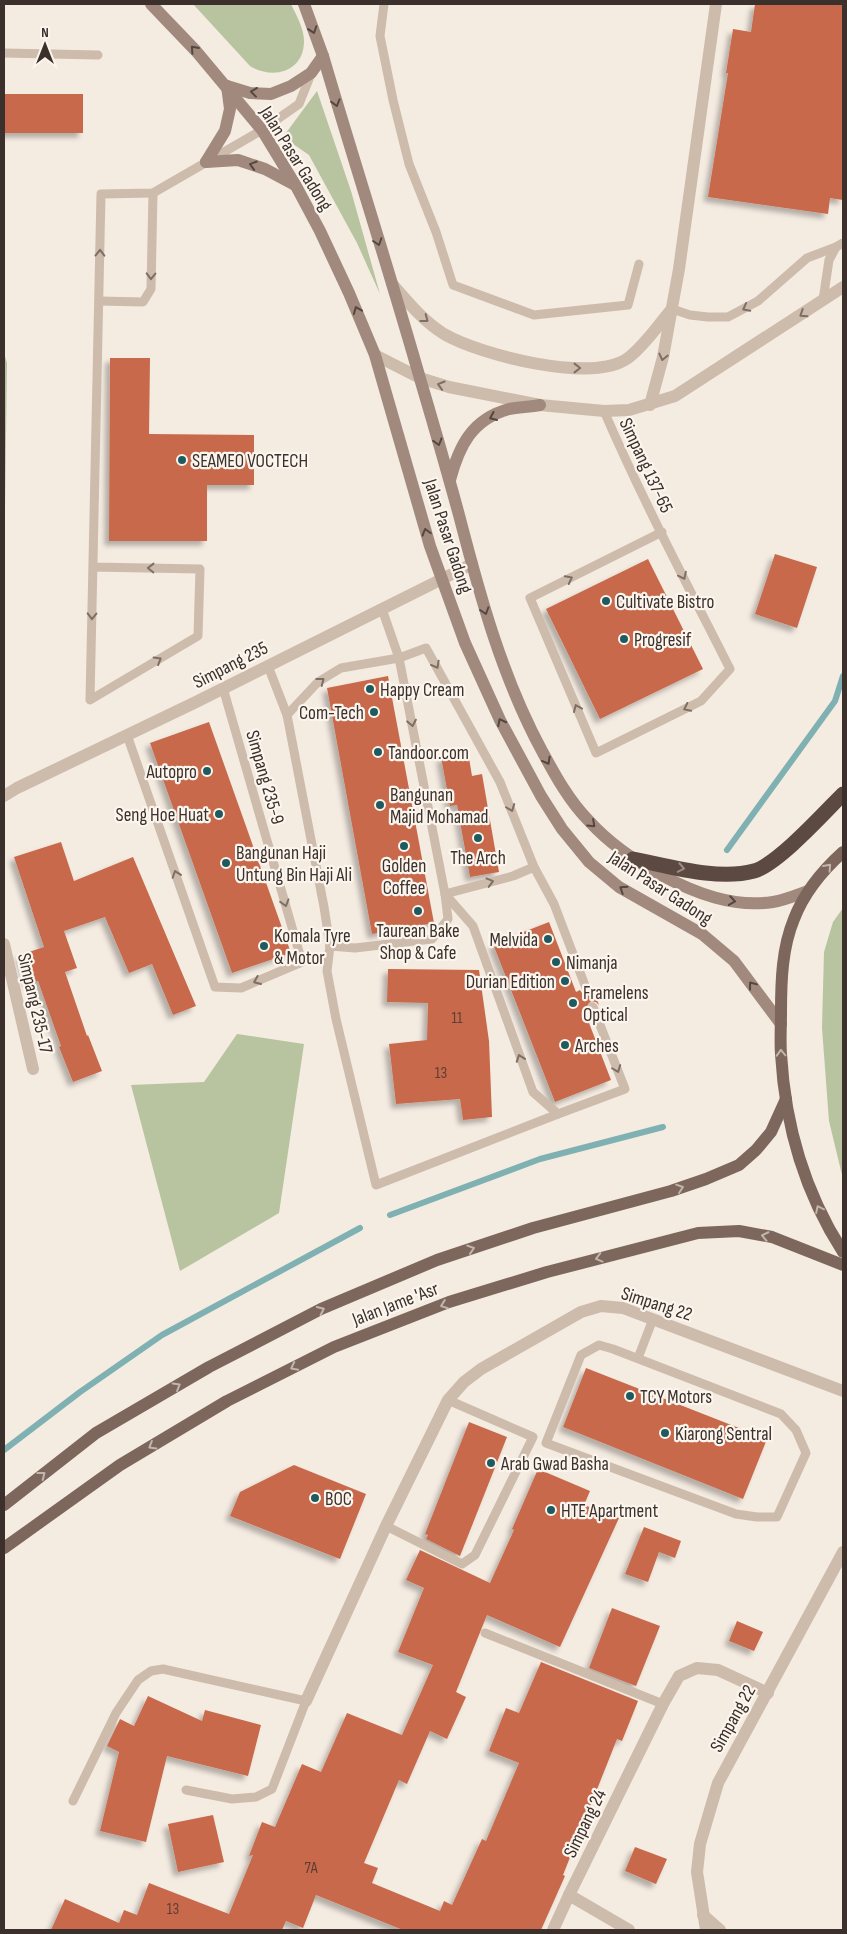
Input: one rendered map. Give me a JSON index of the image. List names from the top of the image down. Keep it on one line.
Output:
{"streets":{"main road":["Jalan Jame 'Asr"],"street":["Jalan Pasar Gadong","Simpang 235","Simpang 235-17","Simpang 22","Simpang 24"],"lane":["Simpang 137-65","Simpang 235-9"]},"crossings":[["Jalan Pasar Gadong","Simpang 235"],["Simpang 235","Simpang 235-9"],["Simpang 22","Simpang 24"]],"places":["SEAMEO VOCTECH","Cultivate Bistro","Progresif","Happy Cream","Com-Tech","Tandoor.com","Autopro","Bangunan Majid Mohamad","Seng Hoe Huat","The Arch","Golden Coffee","Bangunan Haji Untung Bin Haji Ali","Taurean Bake Shop & Cafe","Melvida","Komala Tyre & Motor","Nimanja","Durian Edition","Framelens Optical","Arches","TCY Motors","Kiarong Sentral","Arab Gwad Basha","BOC","HTE Apartment"],"house_numbers":["11","13","7A","13"],"north":"top"}
